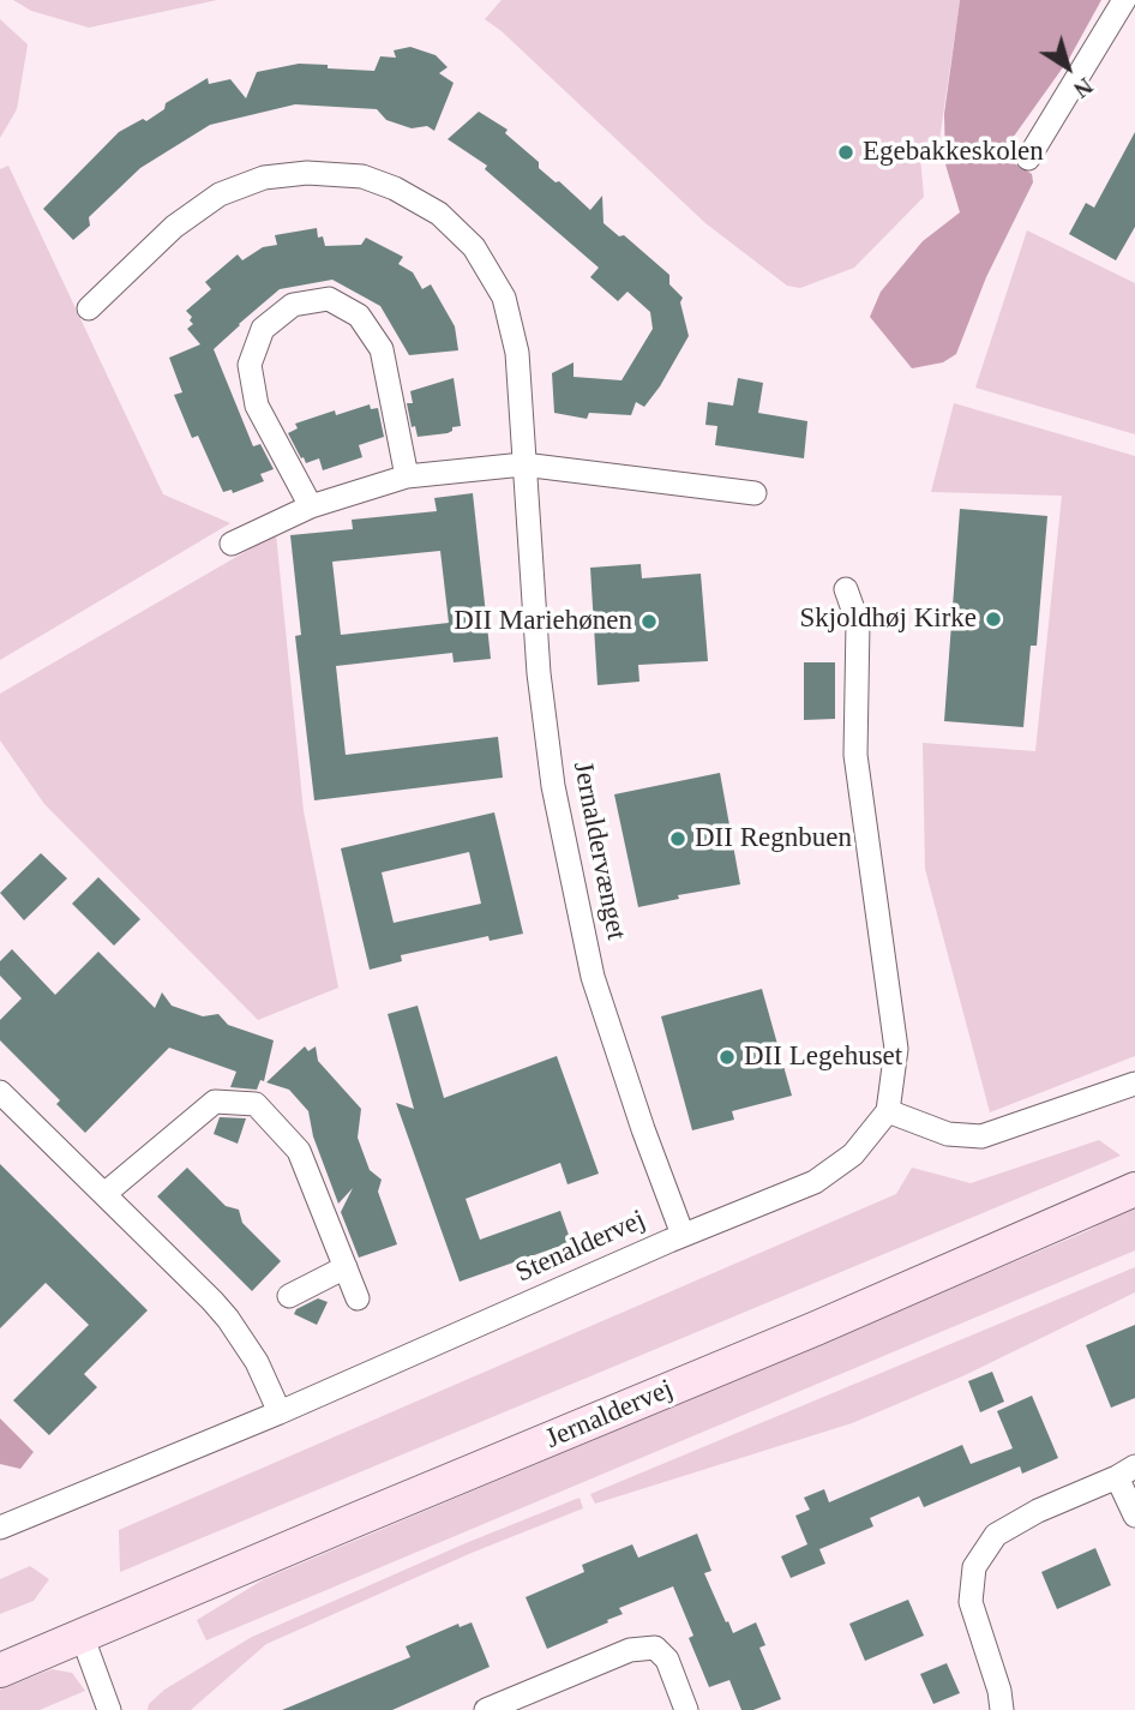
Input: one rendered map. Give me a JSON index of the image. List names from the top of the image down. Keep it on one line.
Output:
{"streets":{"street":["Jernaldervænget","Stenaldervej","Jernaldervej"]},"crossings":[["Jernaldervænget","Stenaldervej"]],"places":["Egebakkeskolen","Skjoldhøj Kirke","DII Mariehønen","DII Regnbuen","DII Legehuset"],"north":"bottom right"}
